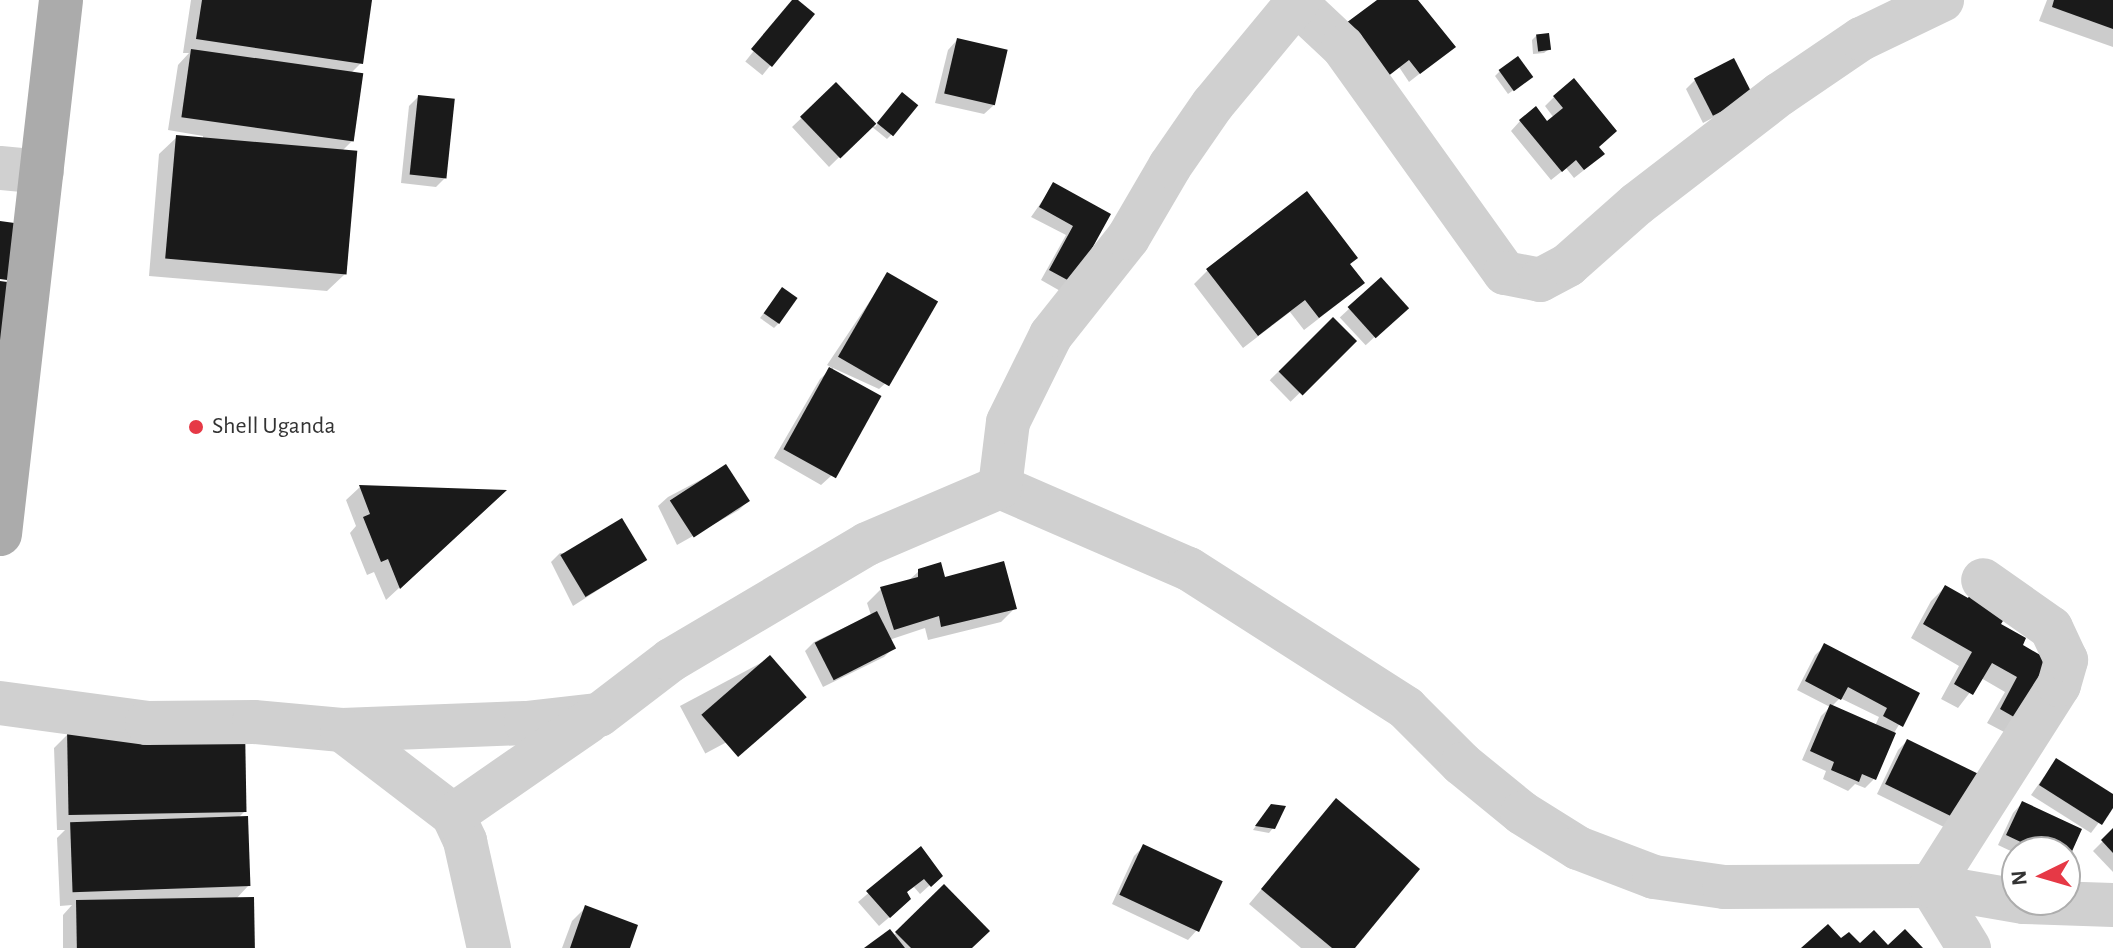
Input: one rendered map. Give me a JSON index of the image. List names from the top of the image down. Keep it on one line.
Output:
{"places":["Shell Uganda"],"north":"left"}
